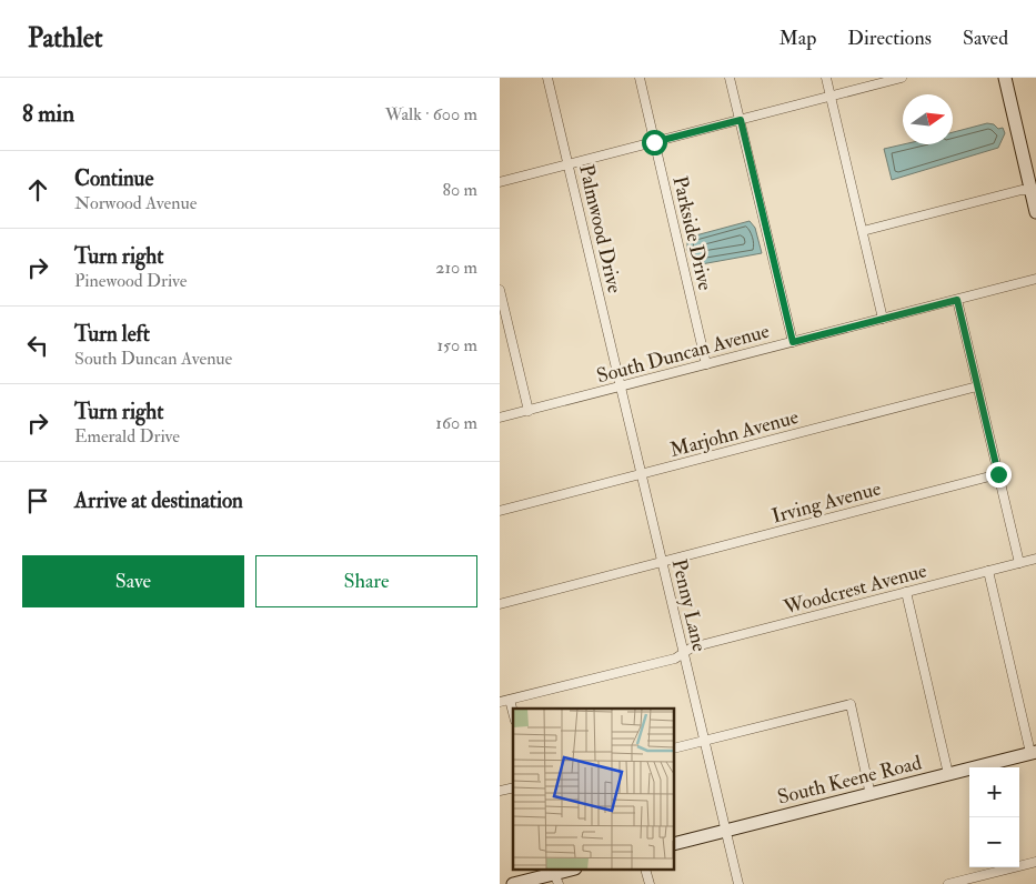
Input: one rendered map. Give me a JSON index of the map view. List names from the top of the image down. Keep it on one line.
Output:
{"streets":{"main road":["South Keene Road"],"street":["Palmwood Drive","Parkside Drive","South Duncan Avenue","Marjohn Avenue","Irving Avenue","Woodcrest Avenue","Penny Lane"]},"crossings":[["Palmwood Drive","South Duncan Avenue"],["Palmwood Drive","Penny Lane"],["Parkside Drive","South Duncan Avenue"],["South Duncan Avenue","Penny Lane"],["Marjohn Avenue","Penny Lane"],["Irving Avenue","Penny Lane"],["Woodcrest Avenue","Penny Lane"],["Penny Lane","South Keene Road"]],"north":"right","page":{"header":"Pathlet","nav":["Map","Directions","Saved"],"heading":["8 min","Walk · 600 m"],"list":[["Continue","Norwood Avenue","80 m"],["Turn right","Pinewood Drive","210 m"],["Turn left","South Duncan Avenue","150 m"],["Turn right","Emerald Drive","160 m"],"Arrive at destination"],"buttons":["Save","Share"],"map_buttons":["+","−"]}}
